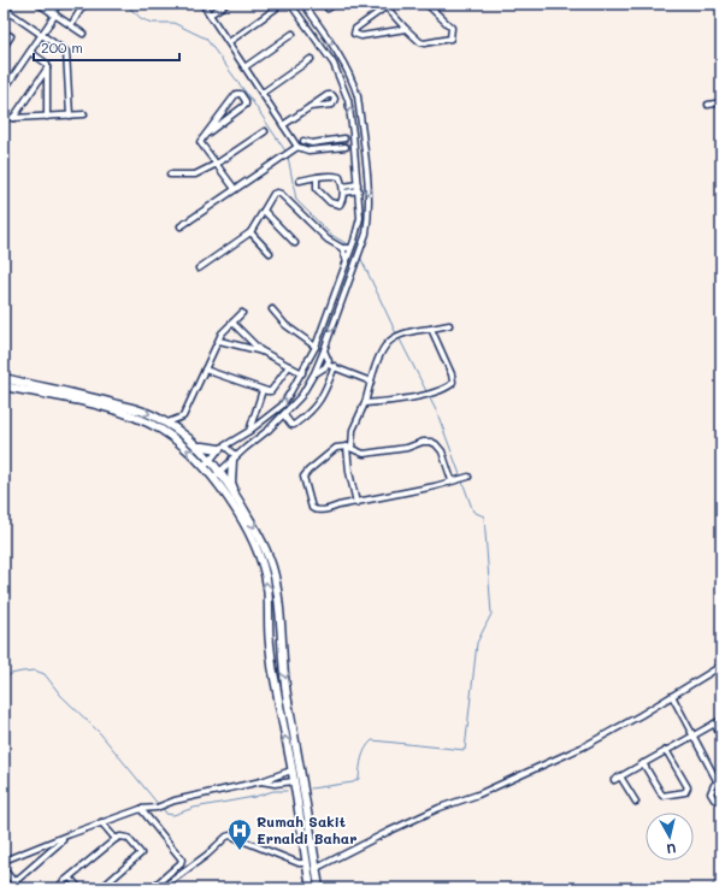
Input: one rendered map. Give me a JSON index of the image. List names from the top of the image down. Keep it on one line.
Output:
{"places":{"hospital":["Rumah Sakit Ernaldi Bahar"]},"scale_bar":"200 m","north":"bottom"}
